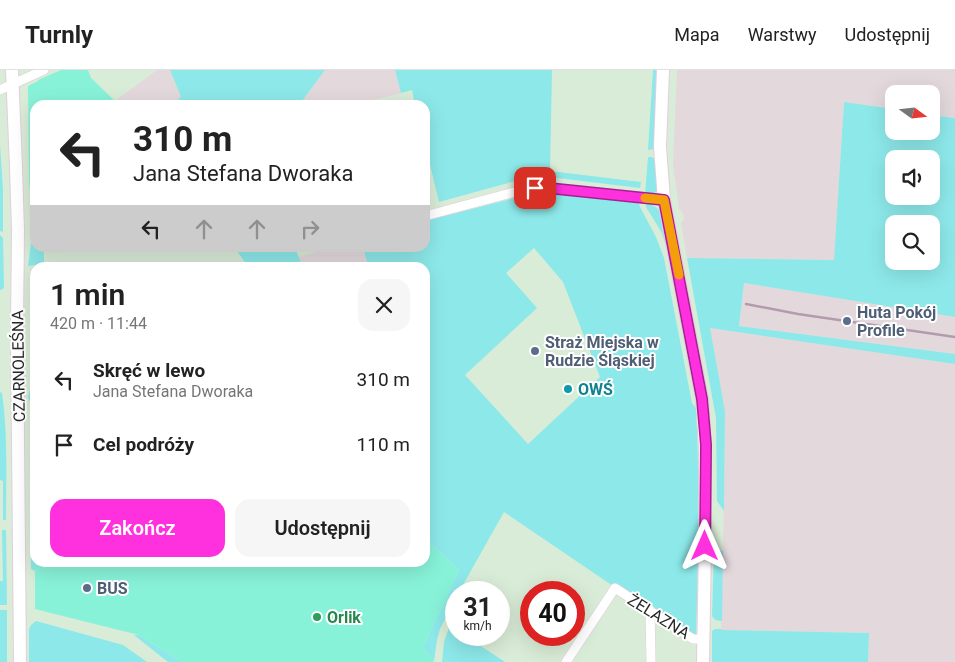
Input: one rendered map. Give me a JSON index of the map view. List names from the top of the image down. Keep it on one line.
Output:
{"streets":{"street":["CZARNOLEŚNA","ŻELAZNA"]},"places":["Huta Pokój Profile","Straż Miejska w Rudzie Śląskiej","OWŚ","BUS","Orlik"],"north":"right","page":{"header":"Turnly","nav":["Mapa","Warstwy","Udostępnij"],"turn":["310 m","Jana Stefana Dworaka"],"heading":["1 min","420 m · 11:44"],"list":[{"name":"Skręć w lewo","note":"Jana Stefana Dworaka","value":"310 m"},{"name":"Cel podróży","value":"110 m"}],"buttons":["Zakończ","Udostępnij"],"speed":"31 km/h","limit":"40"}}
